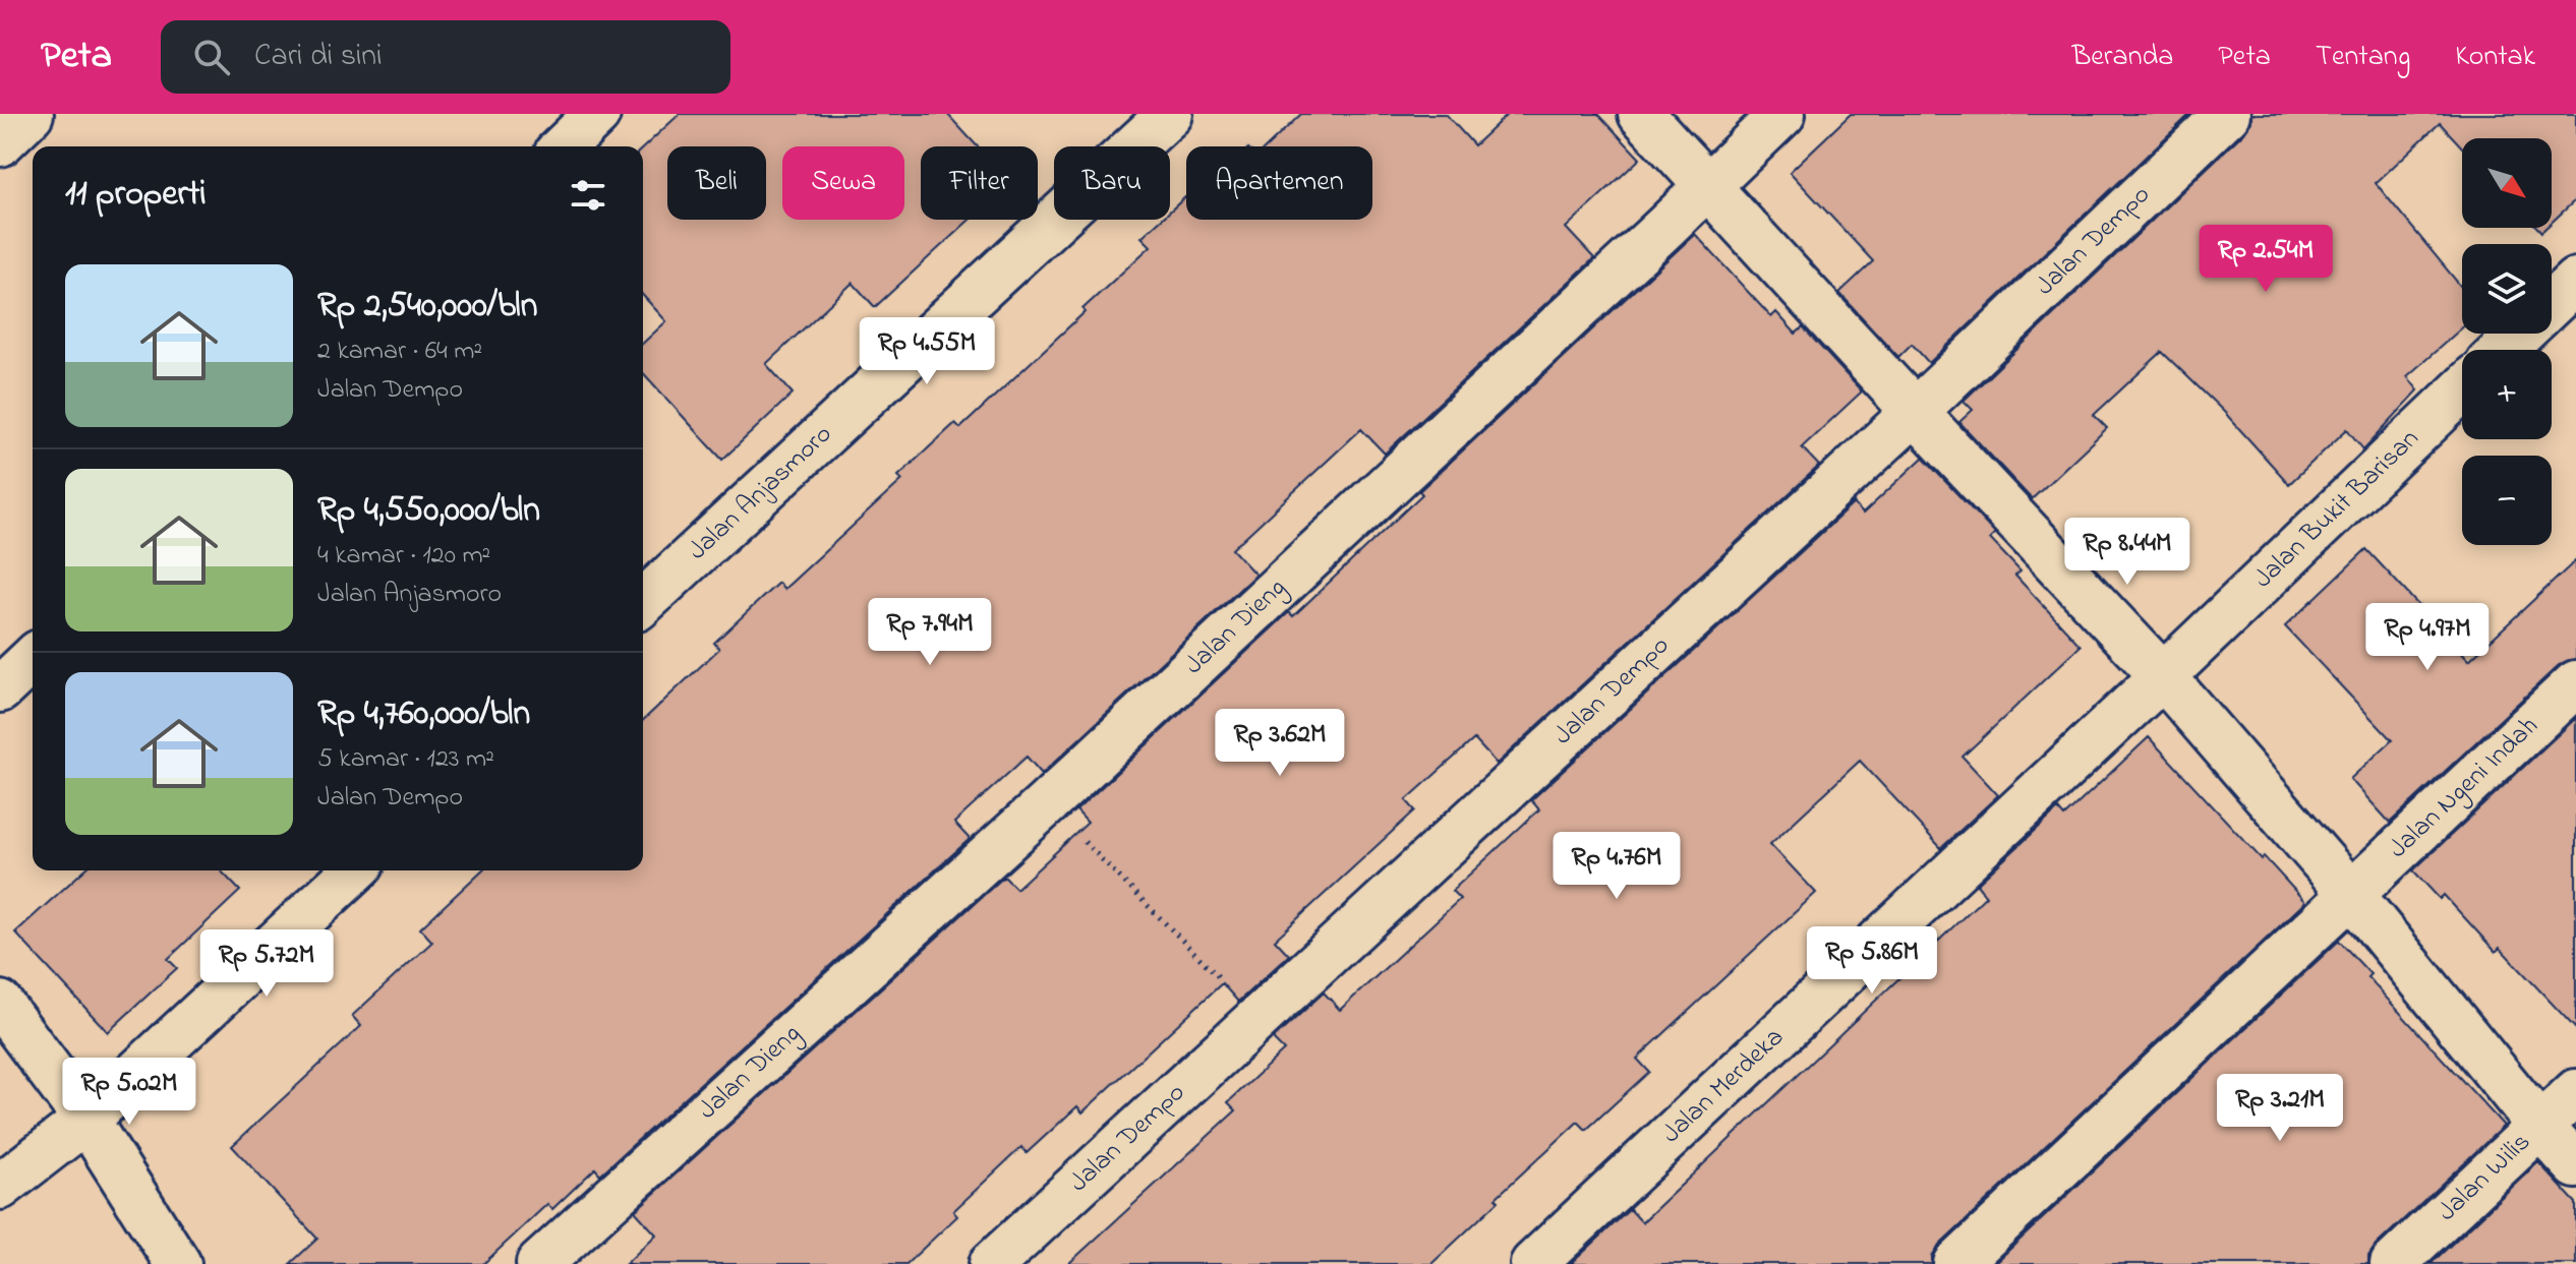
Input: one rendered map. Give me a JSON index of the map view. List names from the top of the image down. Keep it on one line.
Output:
{"streets":{"street":["Jalan Dempo","Jalan Anjasmoro","Jalan Bukit Barisan","Jalan Dieng","Jalan Ngeni Indah","Jalan Merdeka","Jalan Wilis"]},"crossings":[["Jalan Bukit Barisan","Jalan Merdeka"]],"north":"bottom right","page":{"header":"Peta","search":"Cari di sini","nav":["Beranda","Peta","Tentang","Kontak"],"map_buttons":["+","−"],"chip":["Beli","Sewa","Filter","Baru","Apartemen"],"heading":"11 properti","price":["Rp 2.54M","Rp 4.55M","Rp 8.44M","Rp 7.94M","Rp 4.97M","Rp 3.62M","Rp 4.76M","Rp 5.86M","Rp 5.72M","Rp 5.02M","Rp 3.21M"],"list":[{"name":"Rp 2,540,000/bln","note":"2 kamar · 64 m² · Jalan Dempo"},{"name":"Rp 4,550,000/bln","note":"4 kamar · 120 m² · Jalan Anjasmoro"},{"name":"Rp 4,760,000/bln","note":"5 kamar · 123 m² · Jalan Dempo"}]}}
